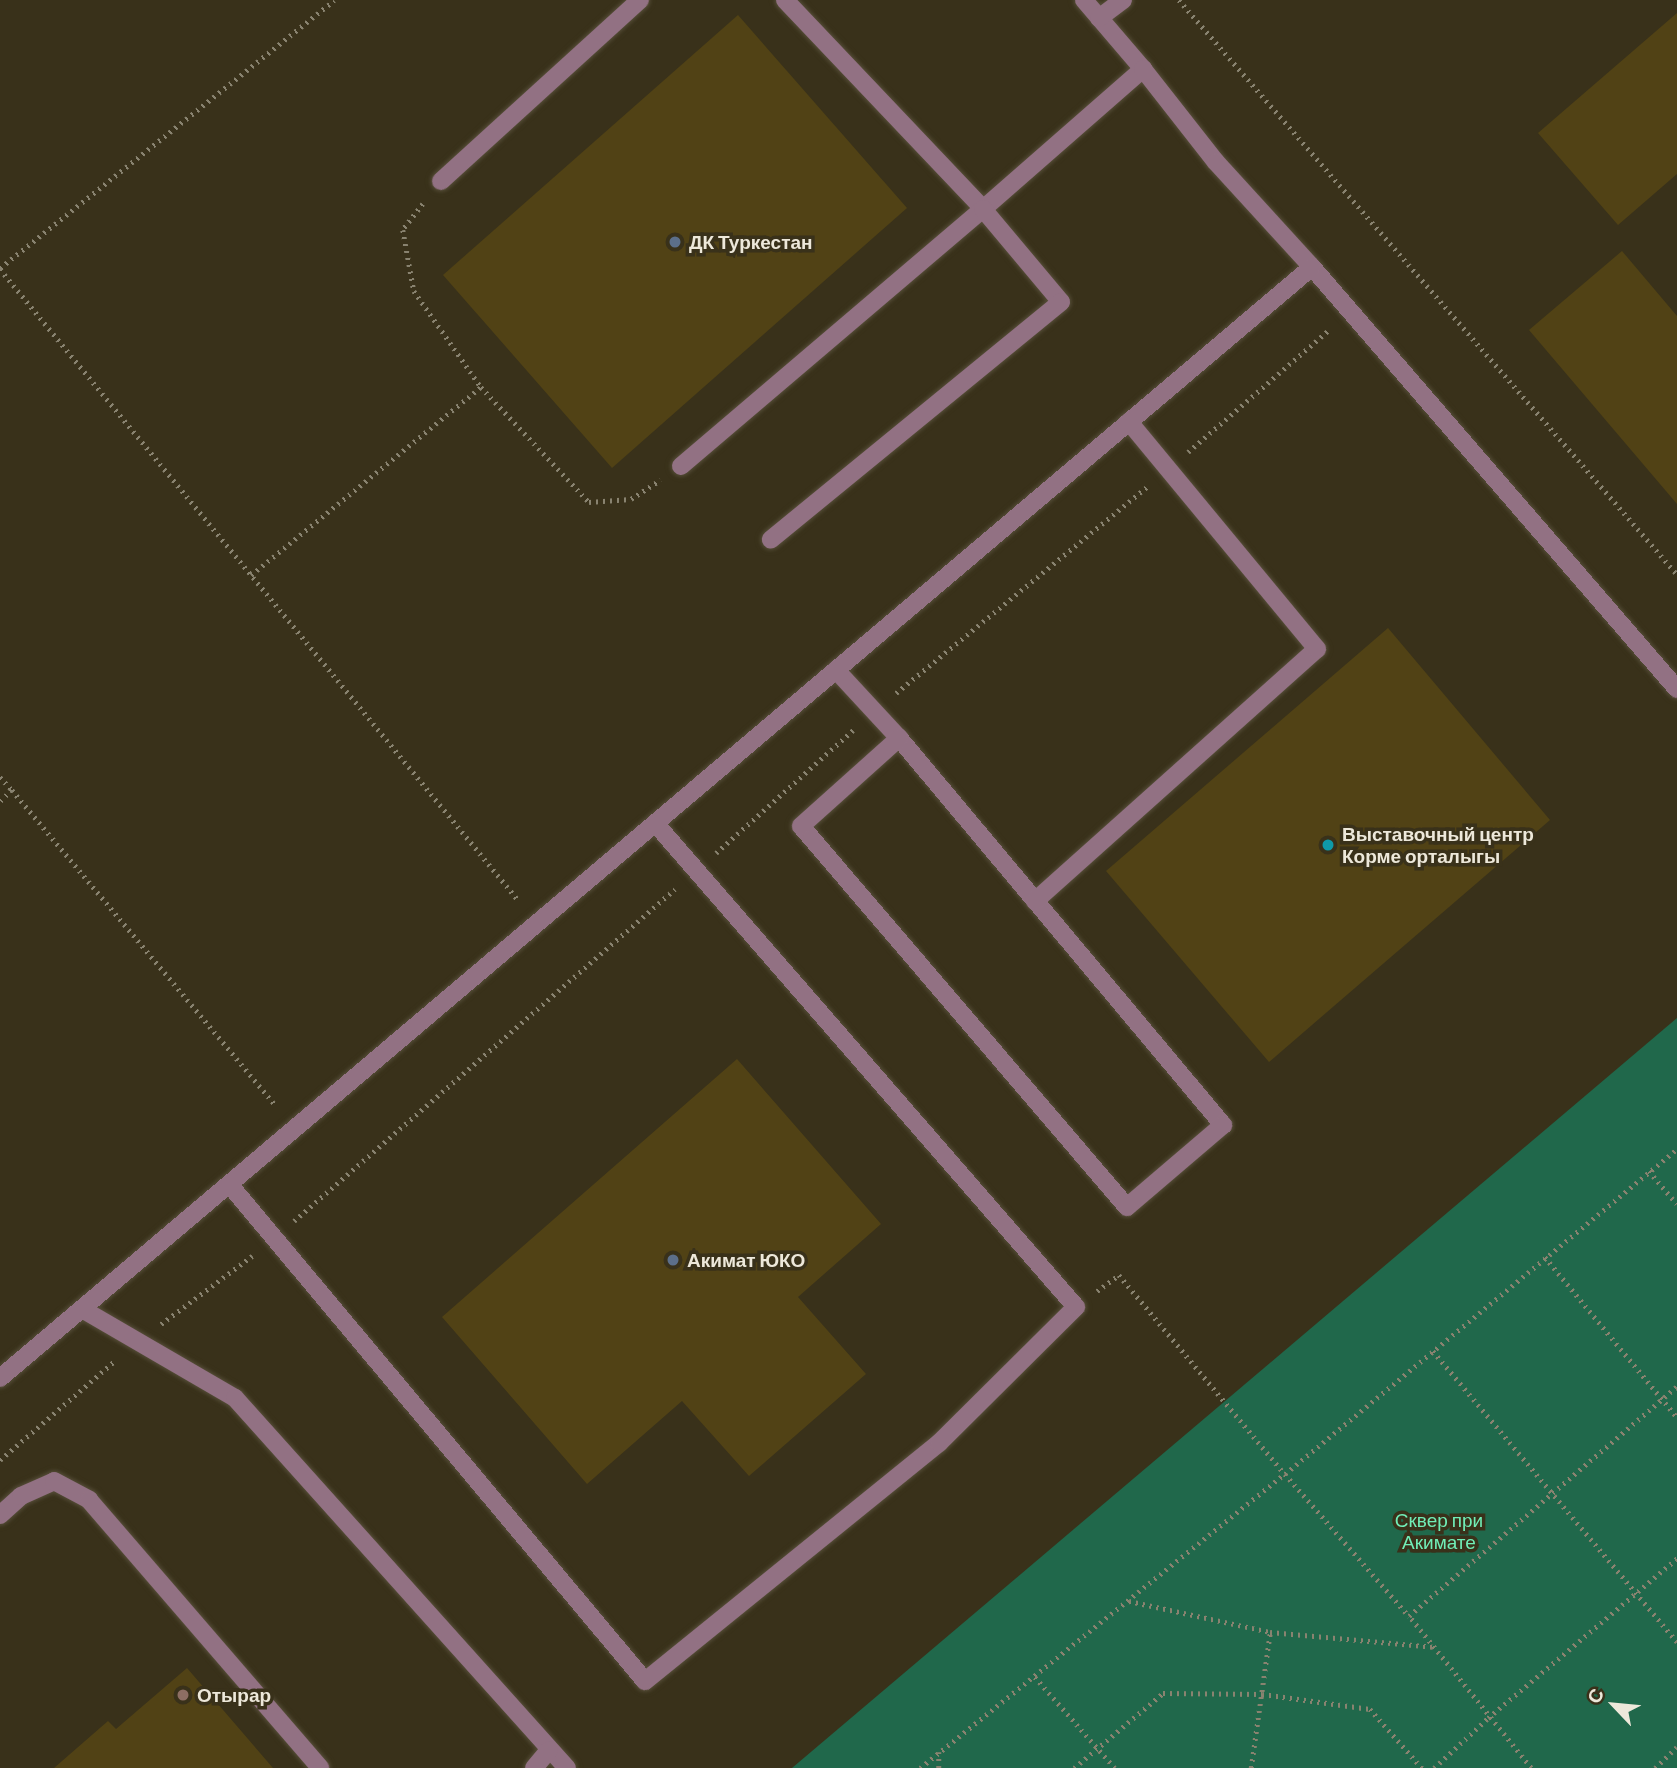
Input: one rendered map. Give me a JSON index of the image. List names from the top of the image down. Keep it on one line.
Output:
{"parks":["Сквер при Акимате"],"places":["ДК Туркестан","Выставочный центр Корме орталыгы","Акимат ЮКО","Отырар"],"north":"top left"}
